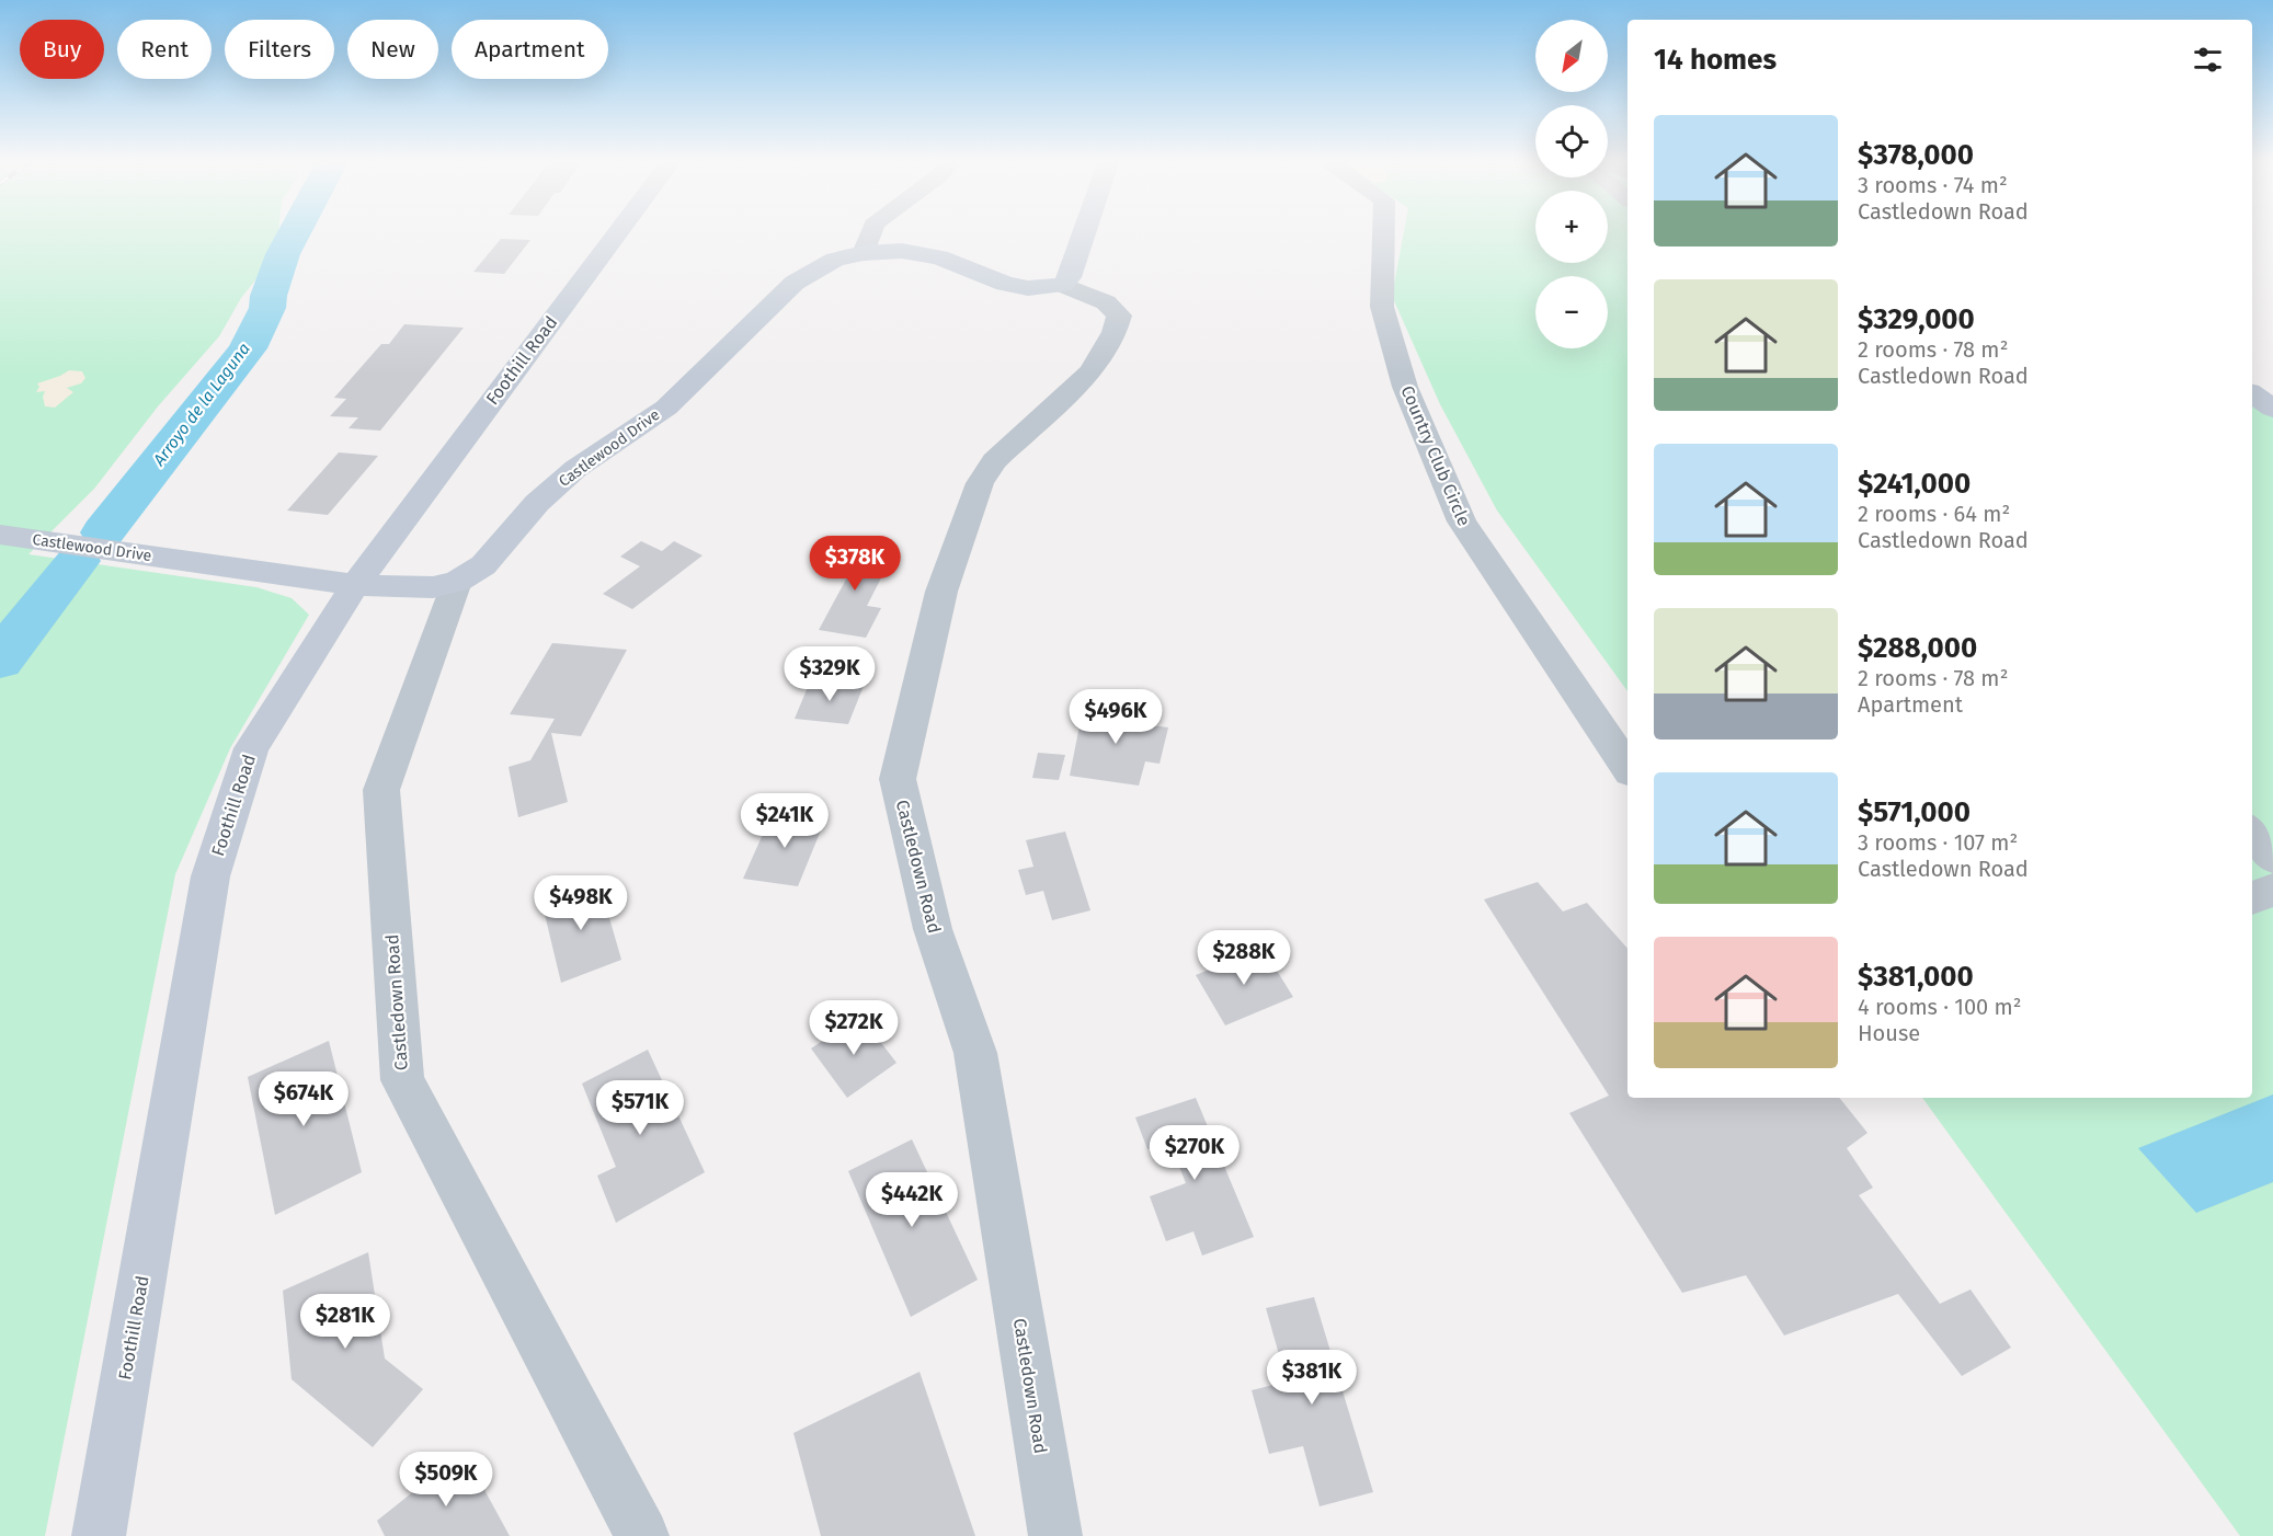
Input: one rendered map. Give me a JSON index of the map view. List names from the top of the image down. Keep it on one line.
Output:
{"streets":{"street":["Foothill Road","Castlewood Drive","Country Club Circle","Castledown Road"]},"crossings":[["Foothill Road","Castlewood Drive"],["Castlewood Drive","Castledown Road"]],"water":["Arroyo de la Laguna"],"north":"bottom left","page":{"map_buttons":["+","−"],"chip":["Buy","Rent","Filters","New","Apartment"],"heading":"14 homes","list":[{"name":"$378,000","note":"3 rooms · 74 m² · Castledown Road"},{"name":"$329,000","note":"2 rooms · 78 m² · Castledown Road"},{"name":"$241,000","note":"2 rooms · 64 m² · Castledown Road"},{"name":"$288,000","note":"2 rooms · 78 m² · Apartment"},{"name":"$571,000","note":"3 rooms · 107 m² · Castledown Road"},{"name":"$381,000","note":"4 rooms · 100 m² · House"}],"price":["$378K","$329K","$496K","$241K","$498K","$288K","$272K","$674K","$571K","$270K","$442K","$281K","$381K","$509K"]}}
